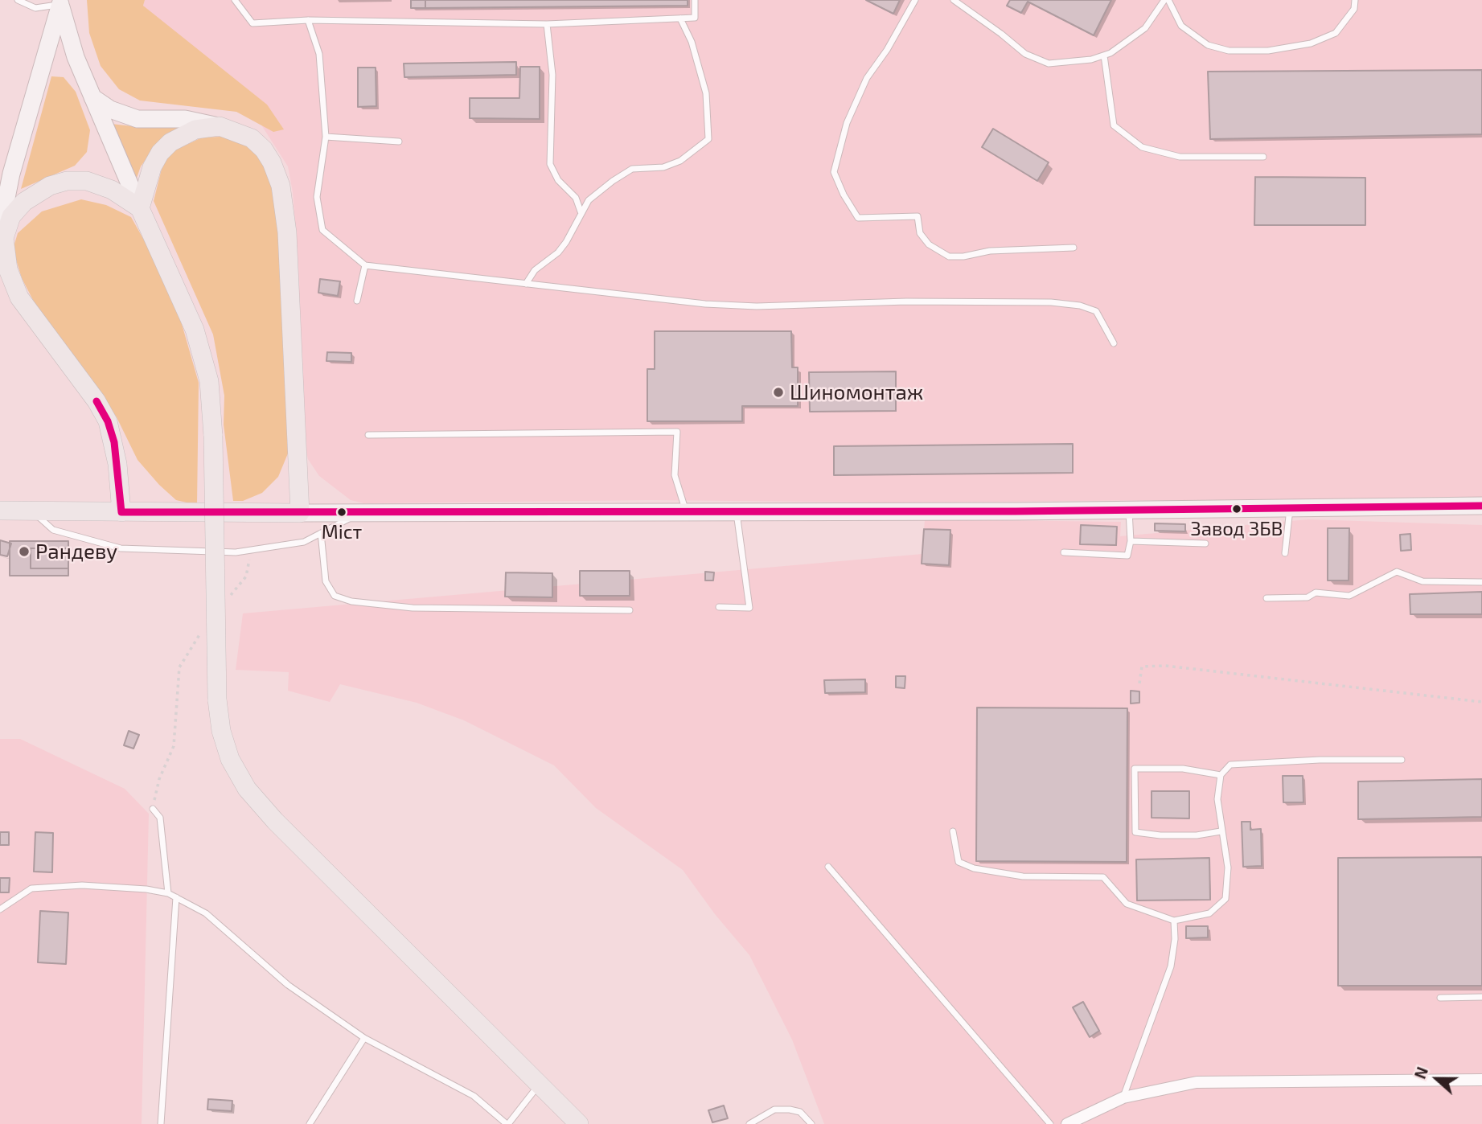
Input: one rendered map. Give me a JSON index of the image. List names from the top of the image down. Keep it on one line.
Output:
{"places":["Шиномонтаж","Завод ЗБВ","Міст","Рандеву"],"north":"left"}
